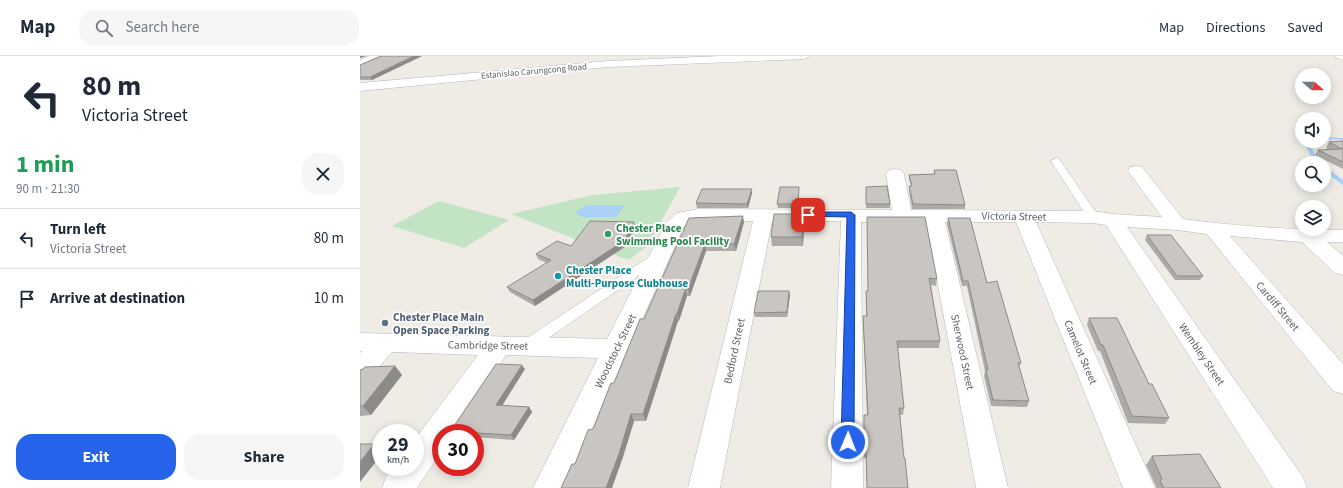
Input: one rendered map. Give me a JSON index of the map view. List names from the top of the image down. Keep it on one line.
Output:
{"streets":{"street":["Estanislao Carungcong Road","Victoria Street","Cardiff Street","Cambridge Street","Woodstock Street","Bedford Street","Sherwood Street","Camelot Street","Wembley Street"]},"crossings":[["Victoria Street","Cardiff Street"],["Victoria Street","Woodstock Street"],["Victoria Street","Bedford Street"],["Victoria Street","Sherwood Street"],["Victoria Street","Camelot Street"],["Victoria Street","Wembley Street"],["Cambridge Street","Woodstock Street"]],"places":["Chester Place Swimming Pool Facility","Chester Place Multi-Purpose Clubhouse","Chester Place Main Open Space Parking"],"north":"right","page":{"header":"Map","search":"Search here","nav":["Map","Directions","Saved"],"turn":["80 m","Victoria Street"],"heading":["1 min","90 m · 21:30"],"list":[{"name":"Turn left","note":"Victoria Street","value":"80 m"},{"name":"Arrive at destination","value":"10 m"}],"speed":"29 km/h","limit":"30","buttons":["Exit","Share"]}}
